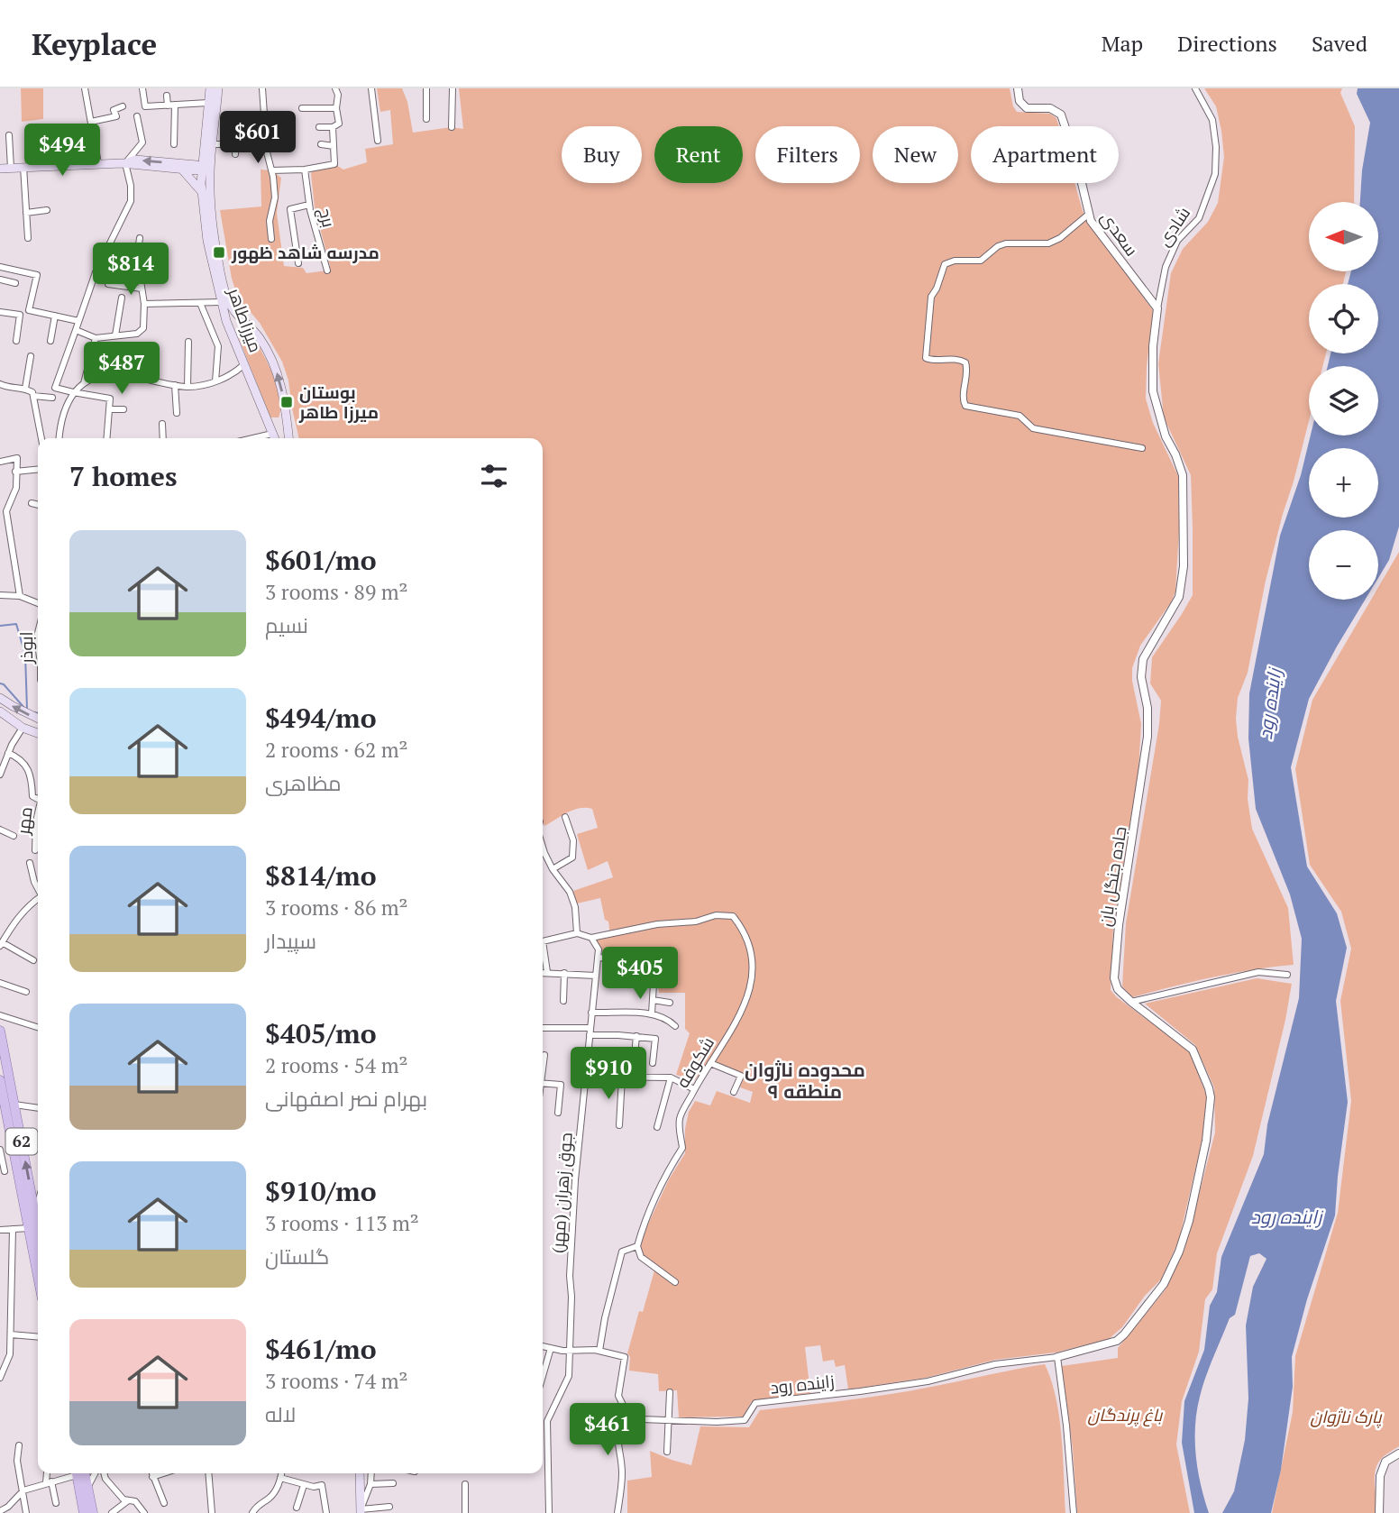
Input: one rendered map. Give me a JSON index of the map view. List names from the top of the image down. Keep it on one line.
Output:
{"streets":{"main road":["میرزاطاهر","62"],"street":["برج","شادی","سعدی","مهر","جاده جنگل بان","شکوفه","جوق زهران (مهر)","زاینده رود"]},"crossings":[["شادی","سعدی"],["شادی","جاده جنگل بان"],["سعدی","جاده جنگل بان"],["جاده جنگل بان","زاینده رود"],["شکوفه","جوق زهران (مهر)"]],"districts":["محدوده ناژوان منطقه ۹"],"water":["زاینده رود"],"parks":["باغ پرندگان","پارک ناژوان"],"places":{"transit":["مدرسه شاهد ظهور","بوستان میرزا طاهر"]},"north":"left","page":{"header":"Keyplace","nav":["Map","Directions","Saved"],"price":["$601","$494","$814","$487","$405","$910","$461"],"chip":["Buy","Rent","Filters","New","Apartment"],"map_buttons":["+","−"],"heading":"7 homes","list":[{"name":"$601/mo","note":"3 rooms · 89 m² · نسیم"},{"name":"$494/mo","note":"2 rooms · 62 m² · مظاهری"},{"name":"$814/mo","note":"3 rooms · 86 m² · سپیدار"},{"name":"$405/mo","note":"2 rooms · 54 m² · بهرام نصر اصفهانی"},{"name":"$910/mo","note":"3 rooms · 113 m² · گلستان"},{"name":"$461/mo","note":"3 rooms · 74 m² · لاله"}]}}
